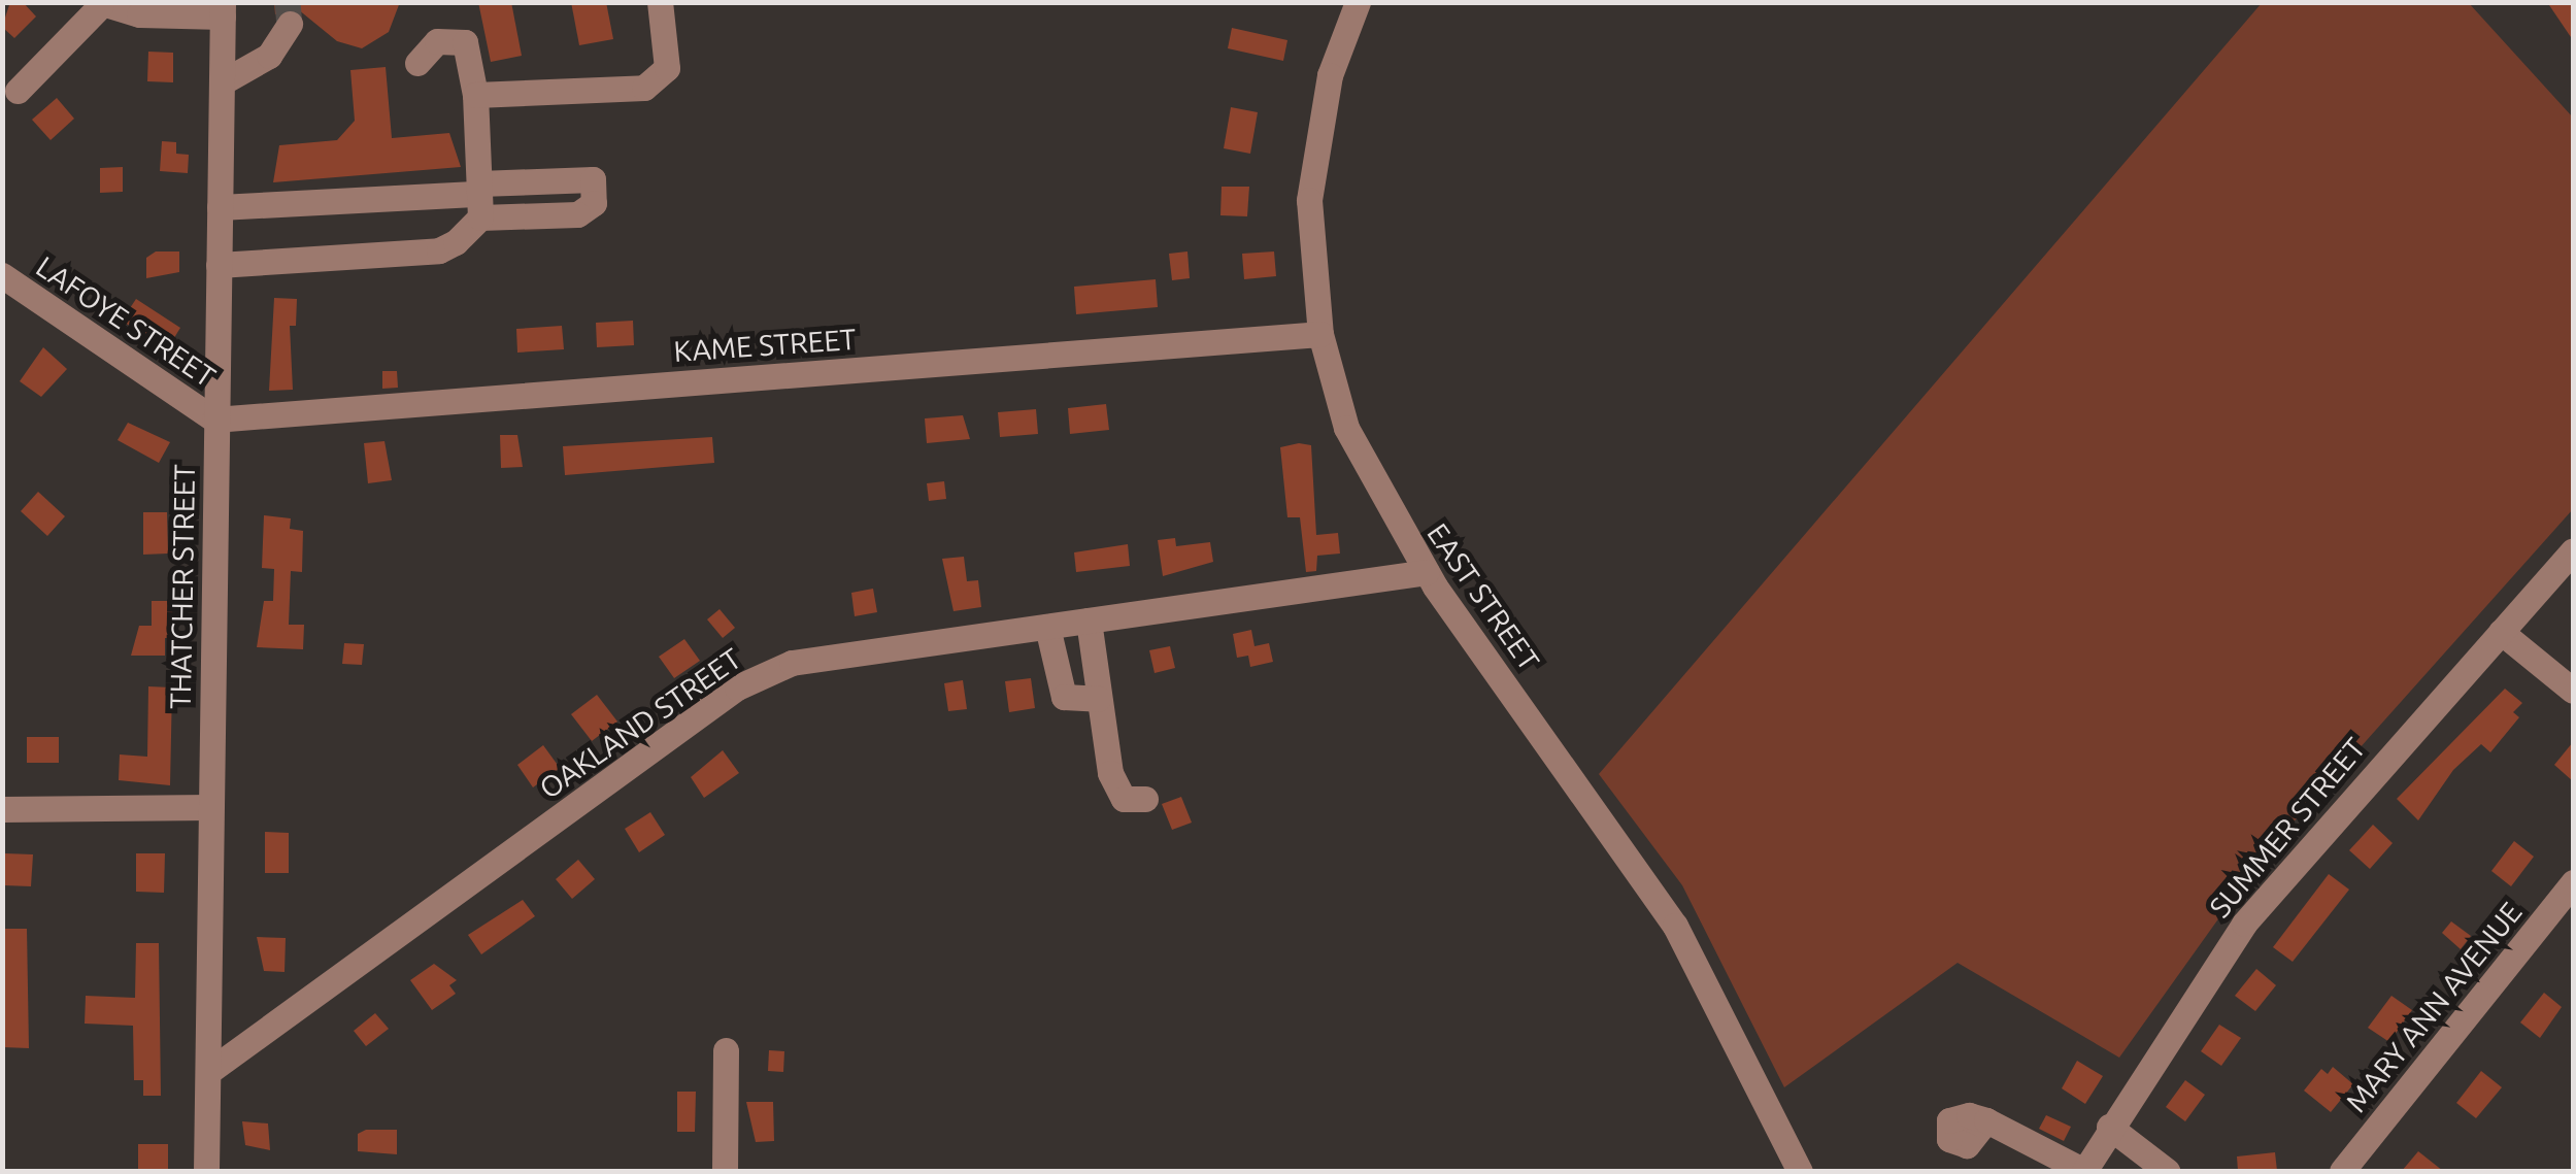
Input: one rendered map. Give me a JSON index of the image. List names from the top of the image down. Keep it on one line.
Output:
{"streets":{"street":["LAFOYE STREET","KAME STREET","THATCHER STREET","EAST STREET","OAKLAND STREET","SUMMER STREET","MARY ANN AVENUE"]},"crossings":[["LAFOYE STREET","KAME STREET"],["LAFOYE STREET","THATCHER STREET"],["KAME STREET","THATCHER STREET"],["KAME STREET","EAST STREET"],["THATCHER STREET","OAKLAND STREET"],["EAST STREET","OAKLAND STREET"]]}
